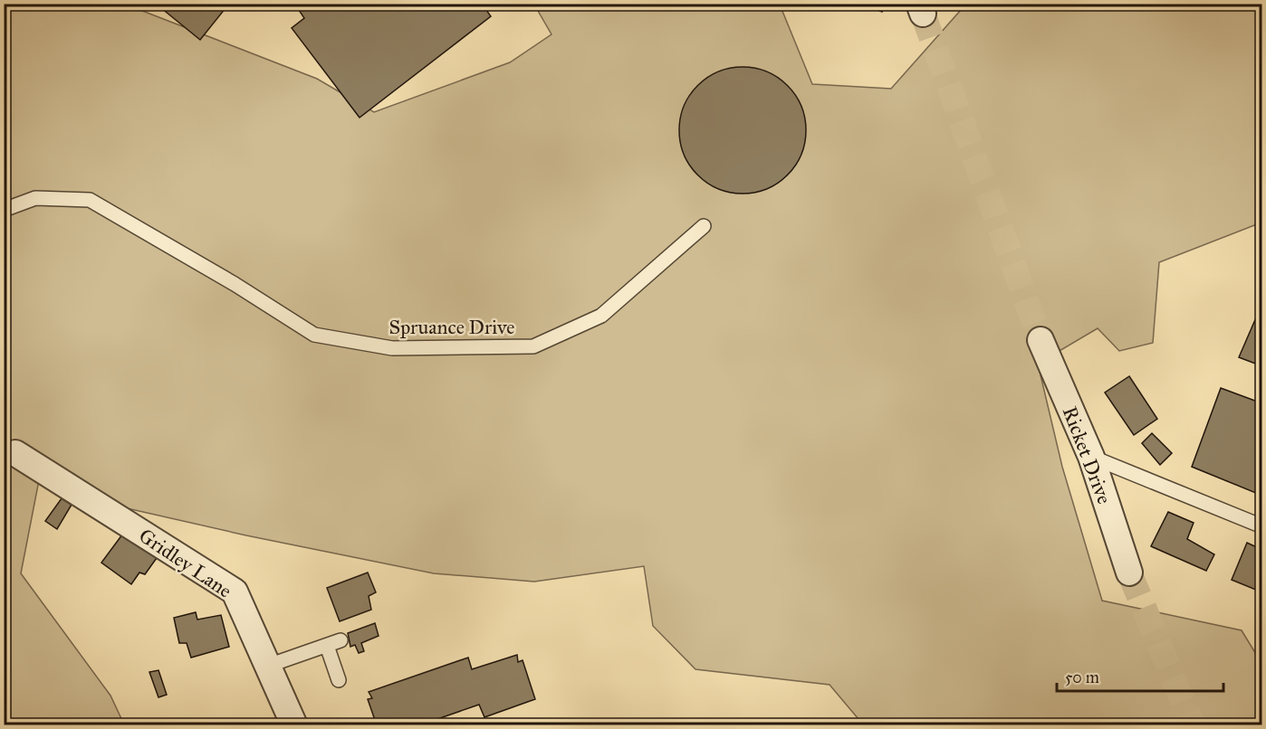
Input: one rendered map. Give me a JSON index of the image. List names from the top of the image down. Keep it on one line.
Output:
{"streets":{"street":["Ricket Drive","Gridley Lane"],"lane":["Spruance Drive"]},"scale_bar":"50 m"}
